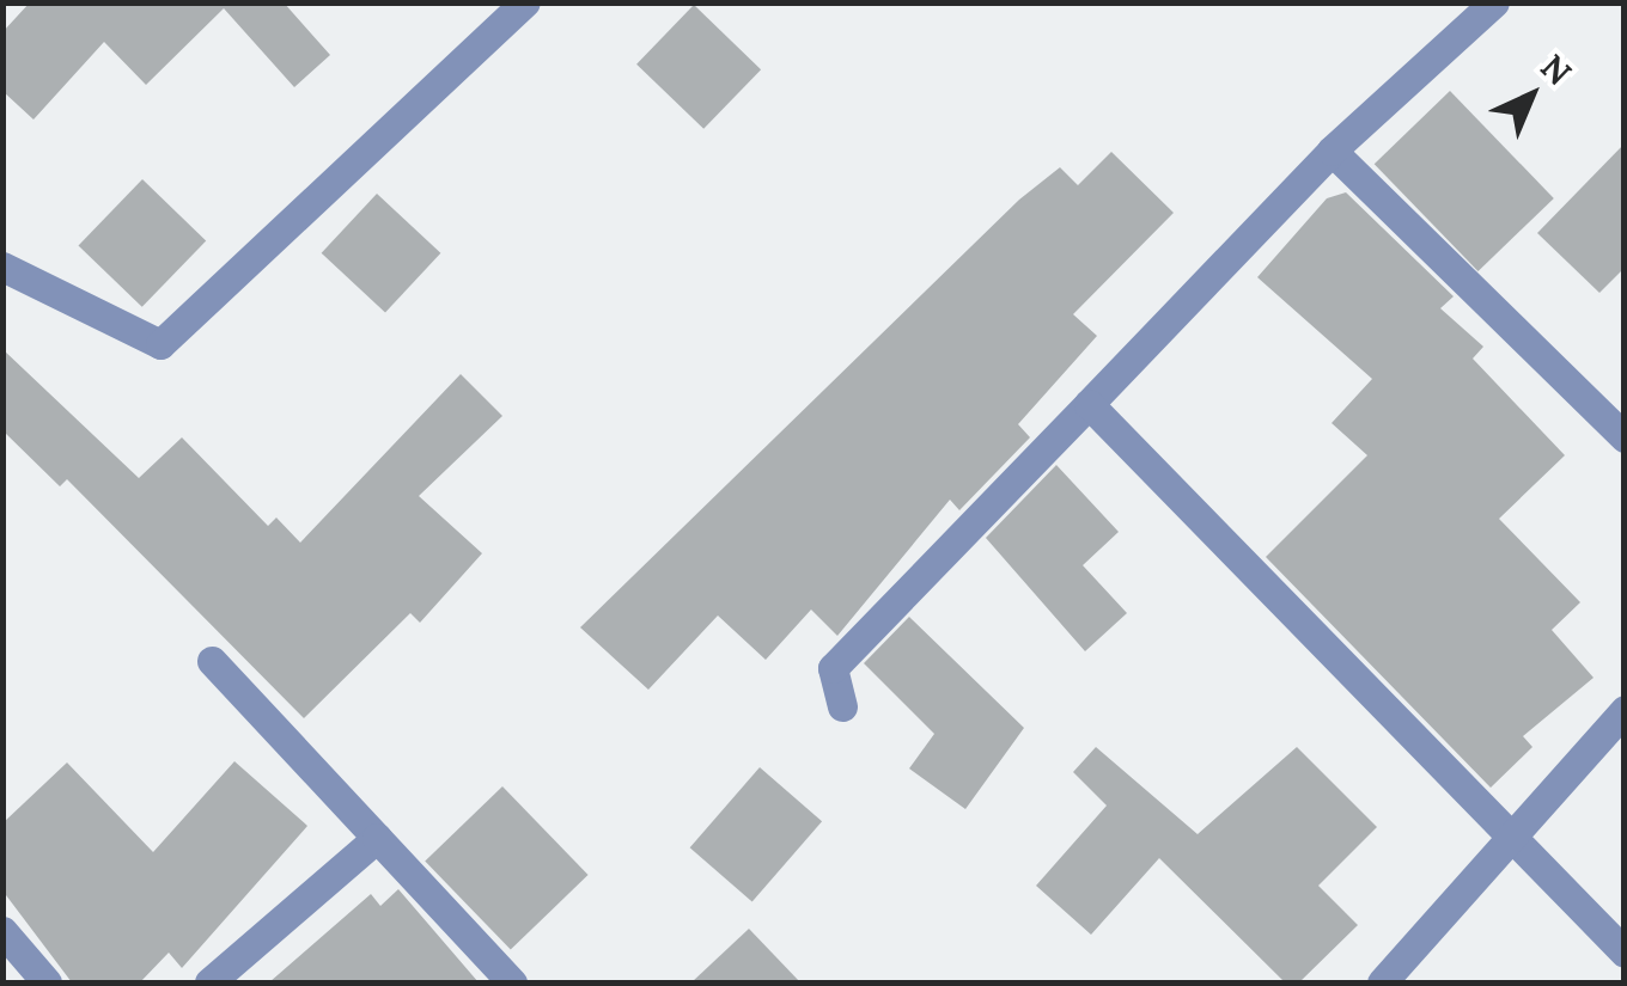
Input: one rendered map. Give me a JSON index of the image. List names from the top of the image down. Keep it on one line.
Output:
{"north":"top right"}
